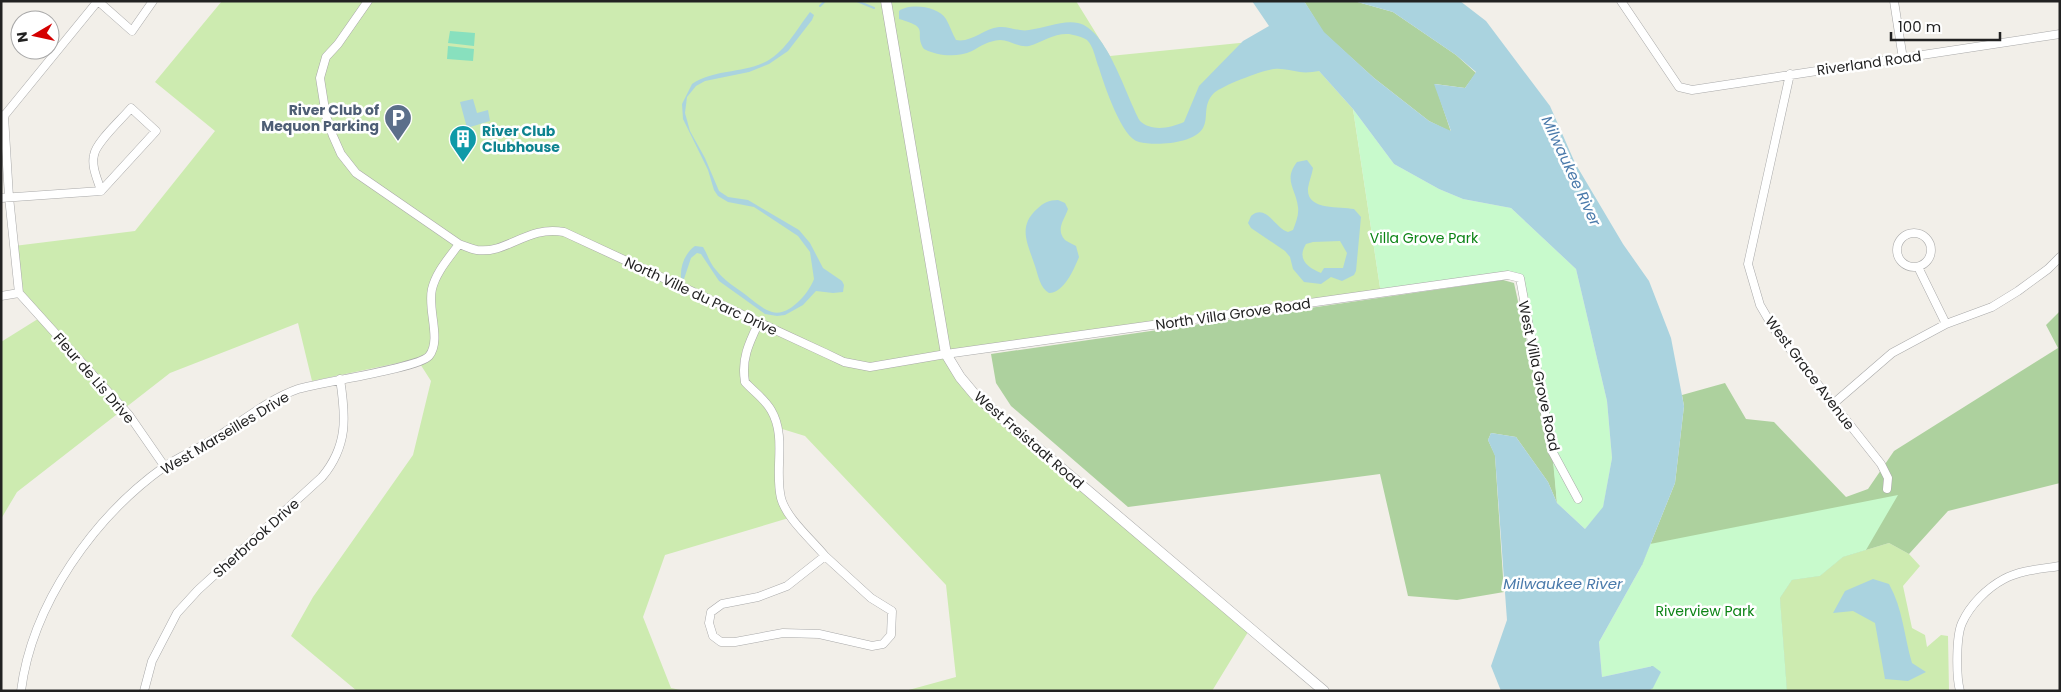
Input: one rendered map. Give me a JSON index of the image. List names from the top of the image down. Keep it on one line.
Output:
{"streets":{"street":["Riverland Road","North Ville du Parc Drive","North Villa Grove Road","West Grace Avenue","West Villa Grove Road","Fleur de Lis Drive","West Marseilles Drive","West Freistadt Road","Sherbrook Drive"]},"crossings":[["Riverland Road","West Grace Avenue"],["North Ville du Parc Drive","North Villa Grove Road"],["North Ville du Parc Drive","West Marseilles Drive"],["North Ville du Parc Drive","West Freistadt Road"],["North Villa Grove Road","West Villa Grove Road"],["North Villa Grove Road","West Freistadt Road"],["Fleur de Lis Drive","West Marseilles Drive"],["West Marseilles Drive","Sherbrook Drive"]],"water":["Milwaukee River"],"parks":["Villa Grove Park","Riverview Park"],"places":{"parking":["River Club of Mequon Parking"],"building":["River Club Clubhouse"]},"scale_bar":"100 m","north":"left"}
